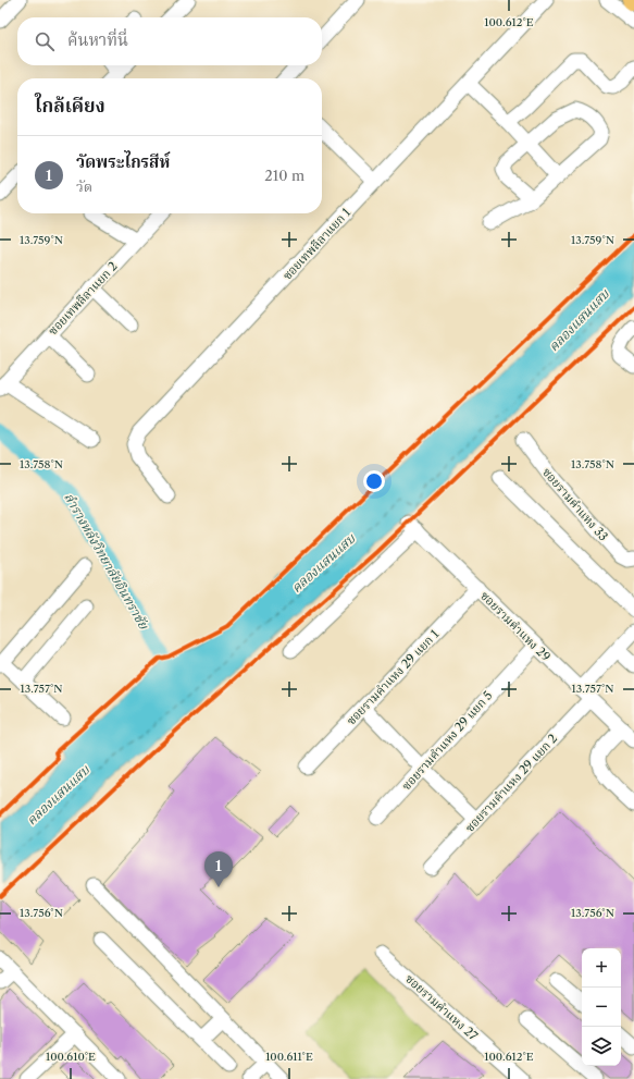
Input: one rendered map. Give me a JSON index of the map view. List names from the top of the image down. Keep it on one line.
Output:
{"streets":{"street":["ซอยเทพลีลาแยก 1","ซอยเทพลีลาแยก 2","ซอยรามคำแหง 33","ซอยรามคำแหง 29","ซอยรามคำแหง 29 แยก 1","ซอยรามคำแหง 29 แยก 5","ซอยรามคำแหง 29 แยก 2","ซอยรามคำแหง 27"]},"crossings":[["ซอยรามคำแหง 29","ซอยรามคำแหง 29 แยก 1"],["ซอยรามคำแหง 29","ซอยรามคำแหง 29 แยก 5"],["ซอยรามคำแหง 29","ซอยรามคำแหง 29 แยก 2"]],"water":["คลองแสนแสบ","ลำรางหลังวิทยาลัยอินทราชัย"],"page":{"search":"ค้นหาที่นี่","heading":"ใกล้เคียง","list":[{"mark":"1","name":"วัดพระไกรสีห์","note":"วัด","value":"210 m"}],"pins":"1","map_buttons":["+","−"]},"coordinates":["100.612°E","13.759°N","13.758°N","13.757°N","13.756°N","100.610°E","100.611°E"]}
